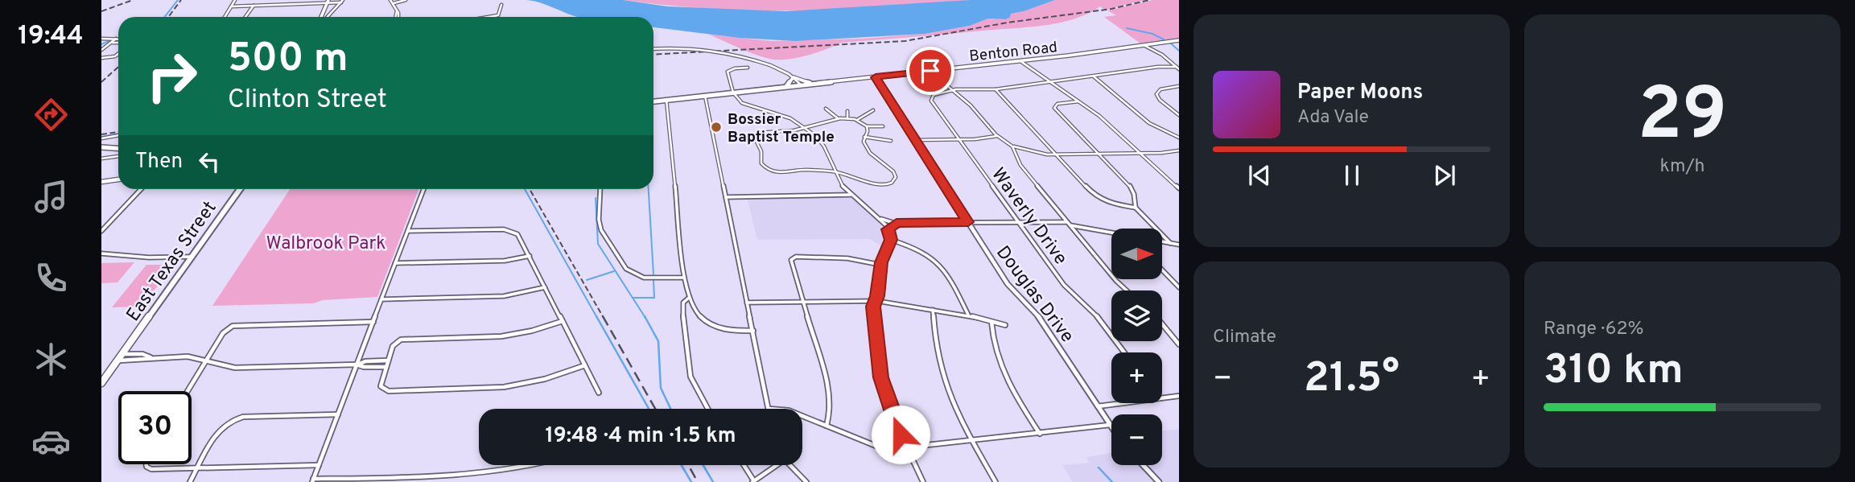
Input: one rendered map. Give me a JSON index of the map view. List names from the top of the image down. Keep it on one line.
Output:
{"streets":{"main road":["Benton Road","East Texas Street"],"street":["Waverly Drive","Douglas Drive"]},"crossings":[["Benton Road","Douglas Drive"]],"parks":["Walbrook Park"],"places":["Bossier Baptist Temple"],"north":"right","page":{"tabs":"19:44","tile":[["29","km/h"],"Climate",["Range · 62%","310 km"]],"turn":["500 m","Clinton Street"],"song":["Paper Moons","Ada Vale"],"then":"Then","map_buttons":["+","−"],"heat":["−","21.5°","+"],"limit":"30","trip":"19:48 · 4 min · 1.5 km"}}
